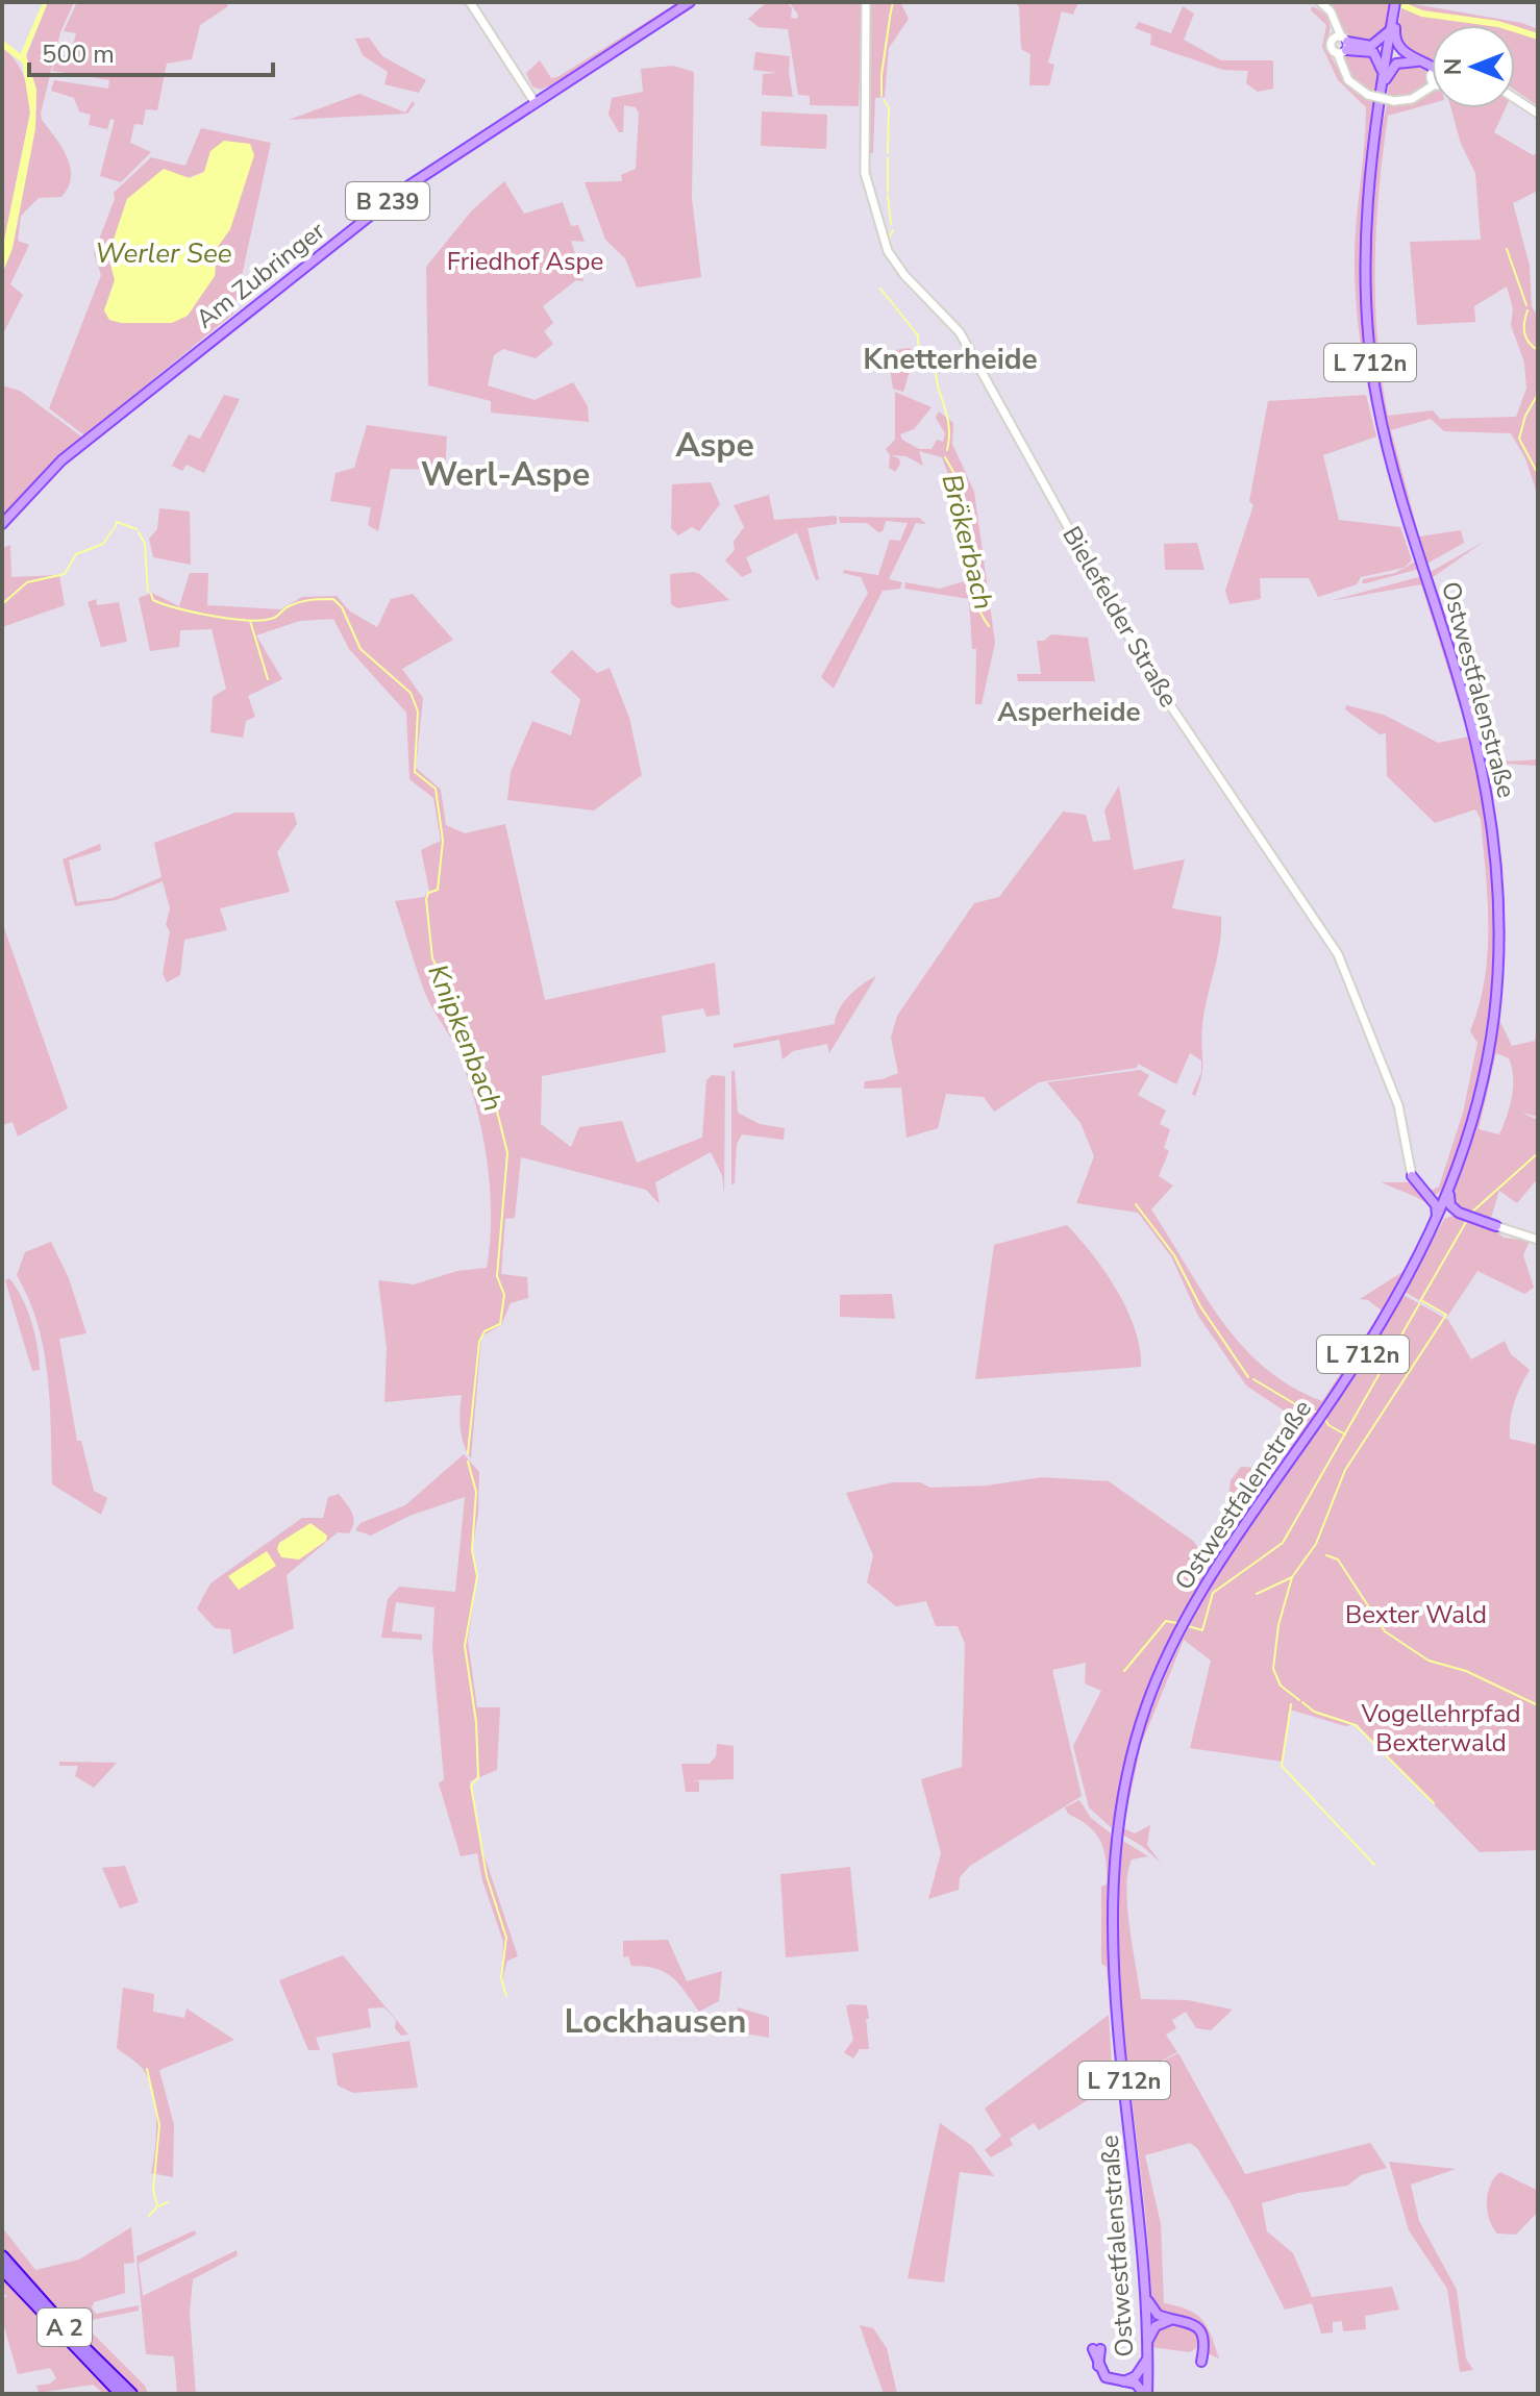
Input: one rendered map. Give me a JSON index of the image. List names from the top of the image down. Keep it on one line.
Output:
{"streets":{"highway":["A 2"],"main road":["B 239","Am Zubringer","L 712n","Bielefelder Straße","Ostwestfalenstraße"]},"crossings":[["L 712n","Ostwestfalenstraße"]],"districts":["Knetterheide","Aspe","Werl-Aspe","Asperheide","Lockhausen"],"water":["Werler See","Brökerbach","Knipkenbach"],"parks":["Friedhof Aspe","Bexter Wald","Vogellehrpfad Bexterwald"],"scale_bar":"500 m","north":"left"}
